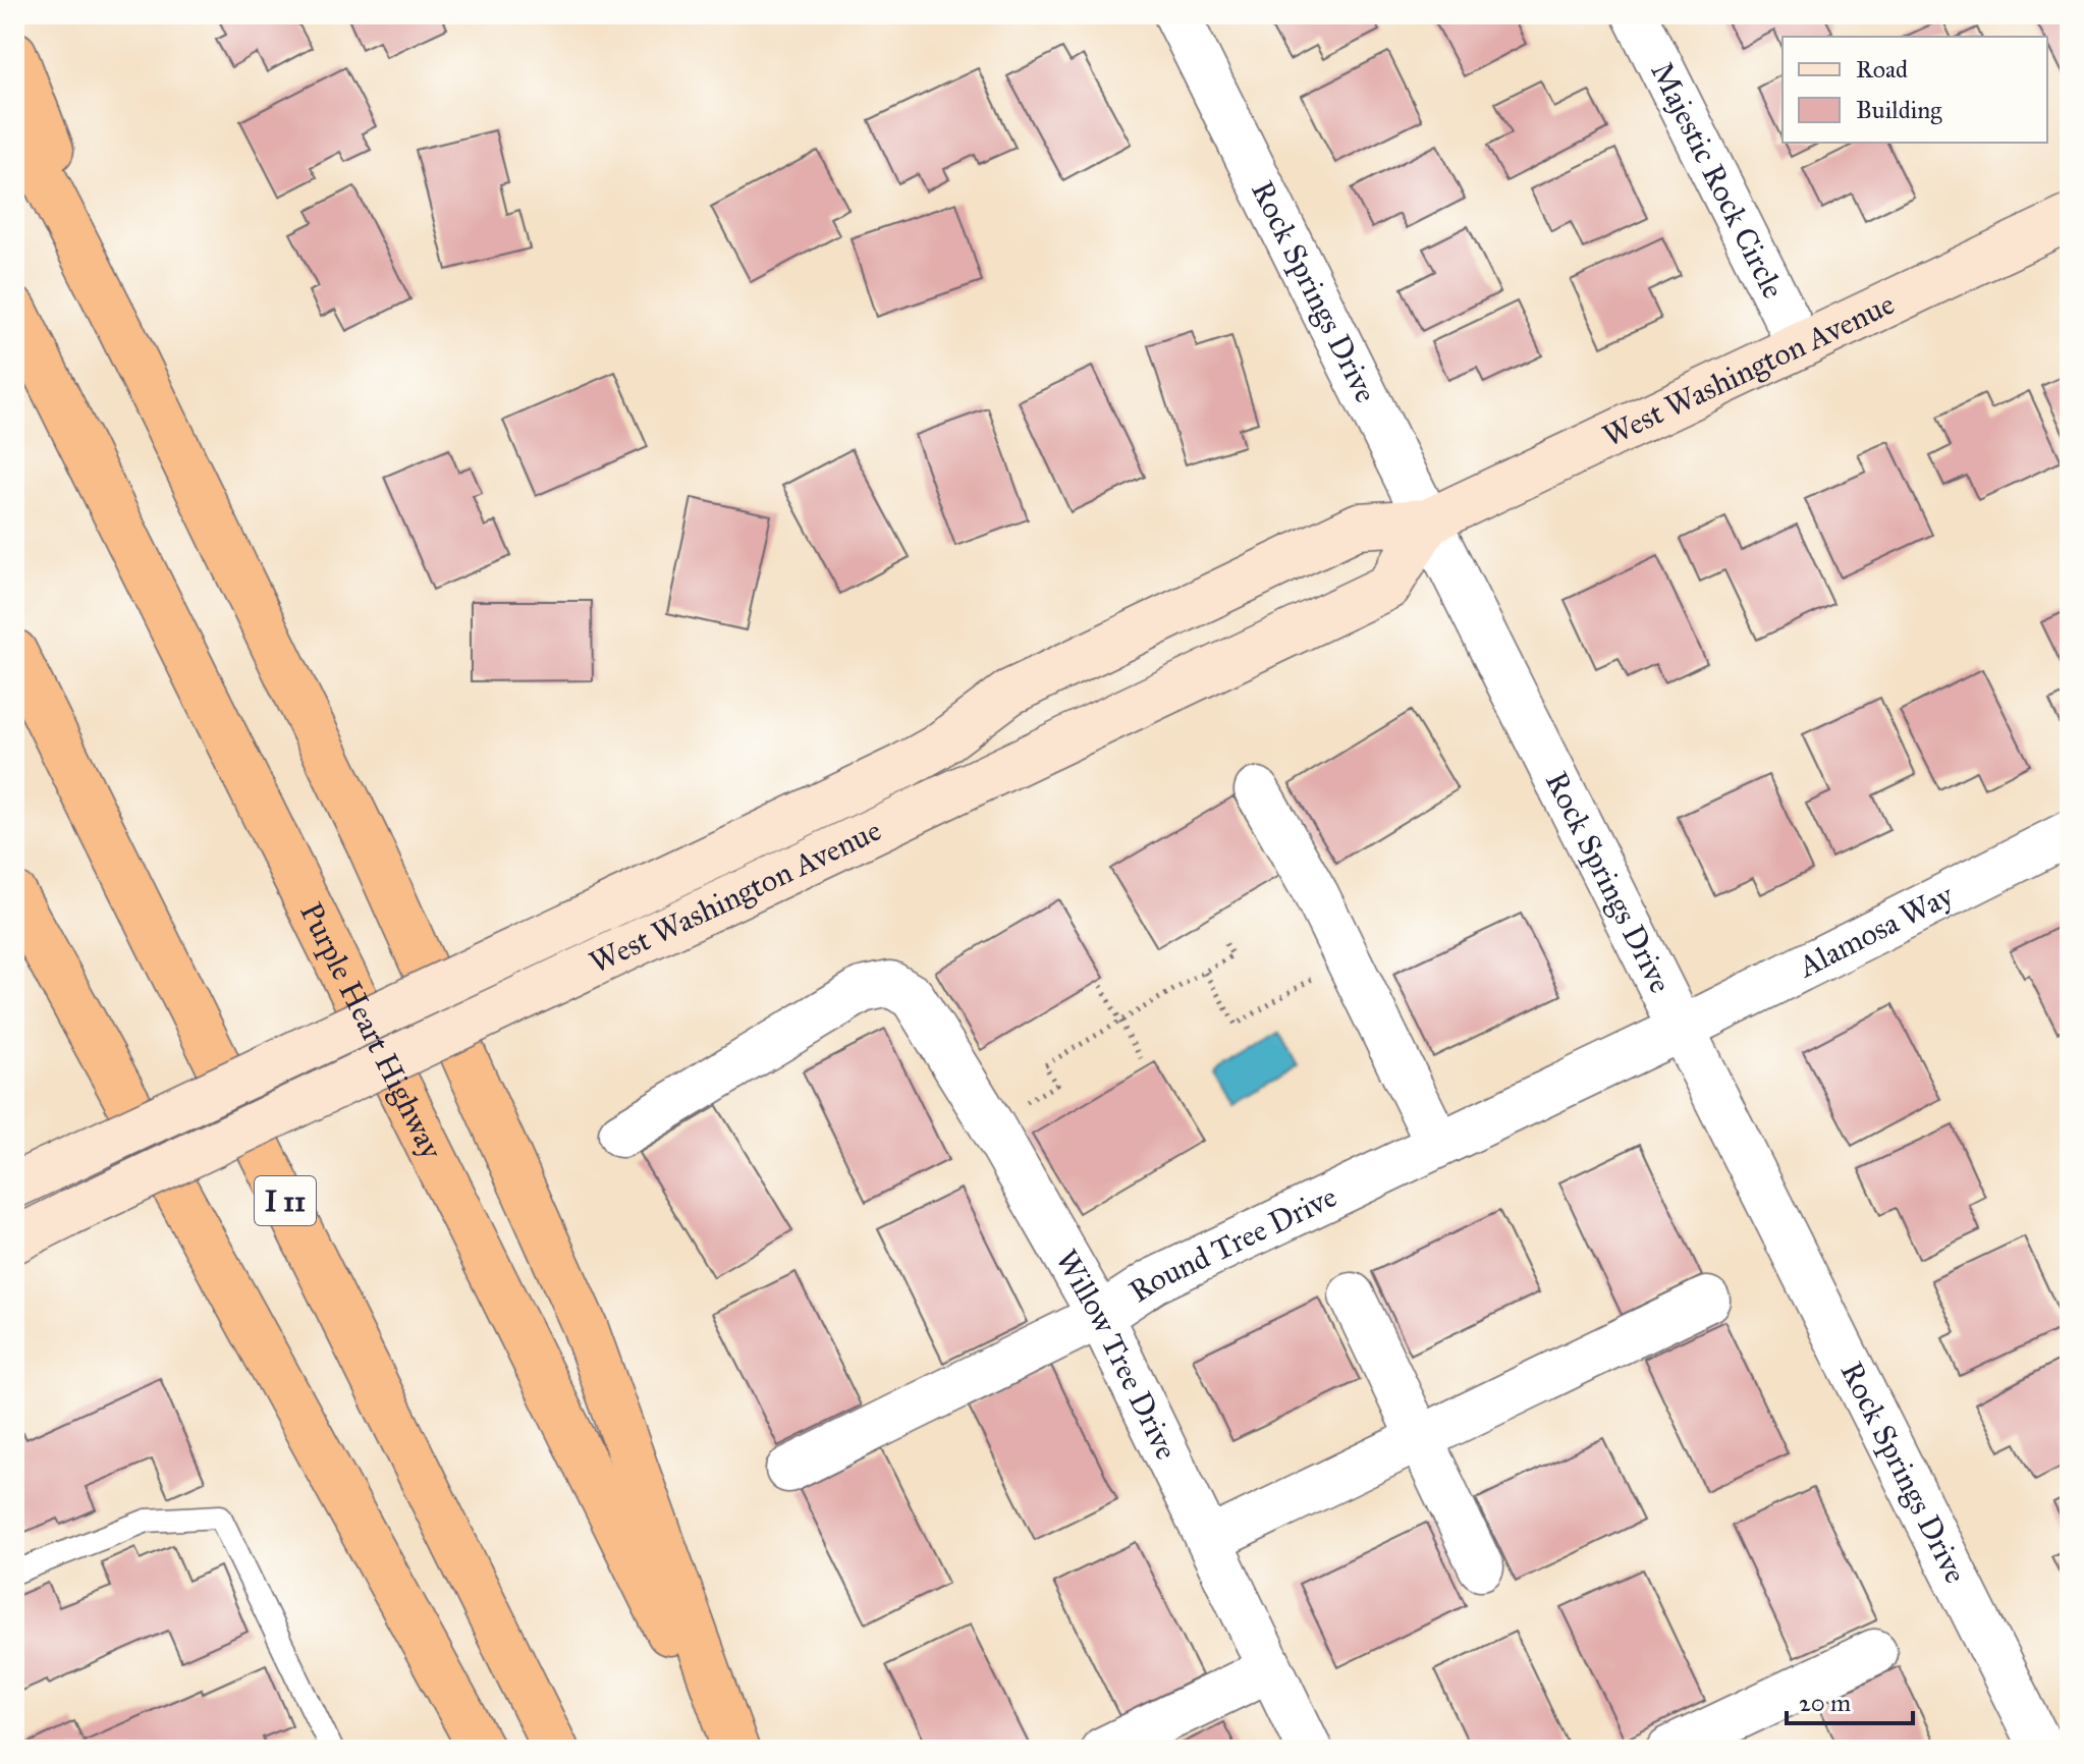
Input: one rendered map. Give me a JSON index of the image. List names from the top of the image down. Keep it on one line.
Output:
{"streets":{"highway":["Purple Heart Highway","I 11"],"main road":["West Washington Avenue"],"street":["Majestic Rock Circle","Rock Springs Drive","Alamosa Way","Round Tree Drive","Willow Tree Drive"]},"crossings":[["Majestic Rock Circle","West Washington Avenue"],["Rock Springs Drive","West Washington Avenue"],["Rock Springs Drive","Alamosa Way"],["Rock Springs Drive","Round Tree Drive"],["Alamosa Way","Round Tree Drive"],["Round Tree Drive","Willow Tree Drive"]],"legend":["Road","Building"],"scale_bar":"20 m"}
